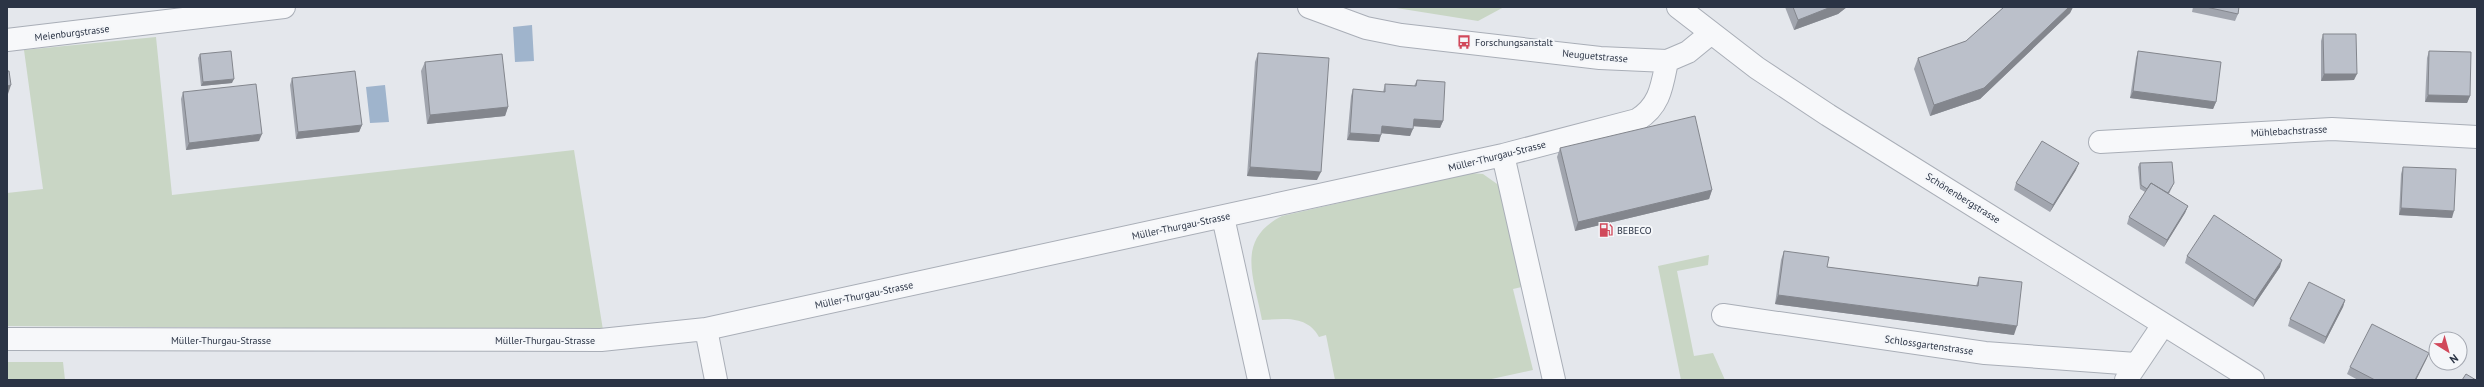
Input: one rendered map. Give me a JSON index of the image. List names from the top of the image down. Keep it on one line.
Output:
{"streets":{"street":["Meienburgstrasse","Neuguetstrasse","Mühlebachstrasse","Müller-Thurgau-Strasse","Schönenbergstrasse","Schlossgartenstrasse"]},"crossings":[["Neuguetstrasse","Müller-Thurgau-Strasse"],["Neuguetstrasse","Schönenbergstrasse"]],"places":{"bus stop":["Forschungsanstalt"],"fuel station":["BEBECO"]},"north":"bottom right"}
